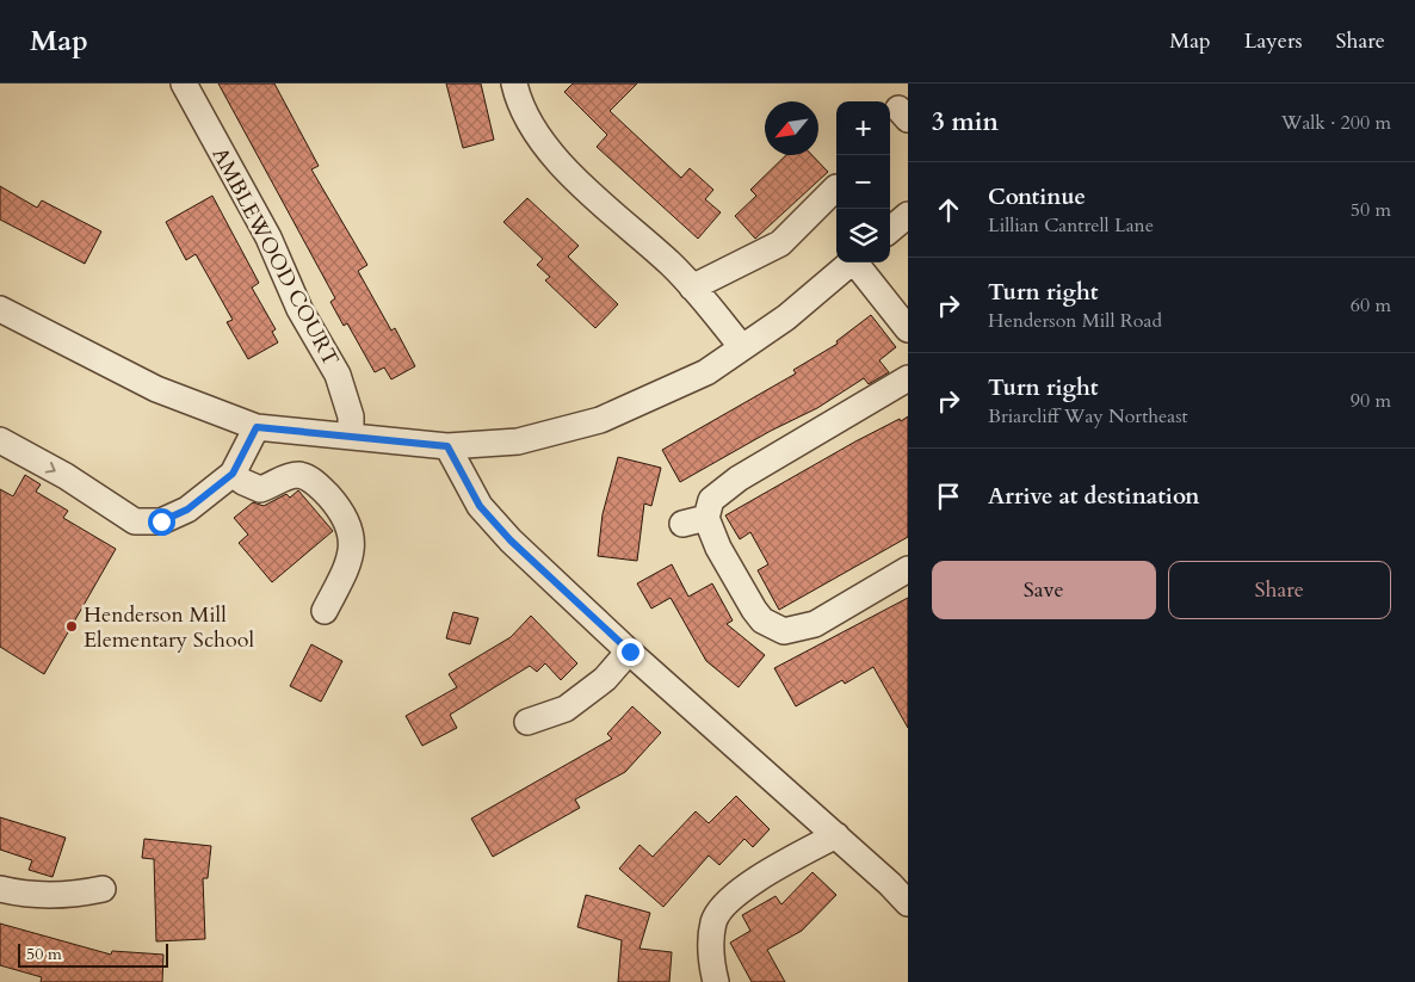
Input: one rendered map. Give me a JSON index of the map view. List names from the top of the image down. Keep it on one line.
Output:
{"streets":{"street":["AMBLEWOOD COURT"]},"places":["Henderson Mill Elementary School"],"scale_bar":"50 m","north":"bottom left","page":{"header":"Map","nav":["Map","Layers","Share"],"heading":["3 min","Walk · 200 m"],"map_buttons":["+","−"],"list":[["Continue","Lillian Cantrell Lane","50 m"],["Turn right","Henderson Mill Road","60 m"],["Turn right","Briarcliff Way Northeast","90 m"],"Arrive at destination"],"buttons":["Save","Share"],"scale":"50 m"}}
